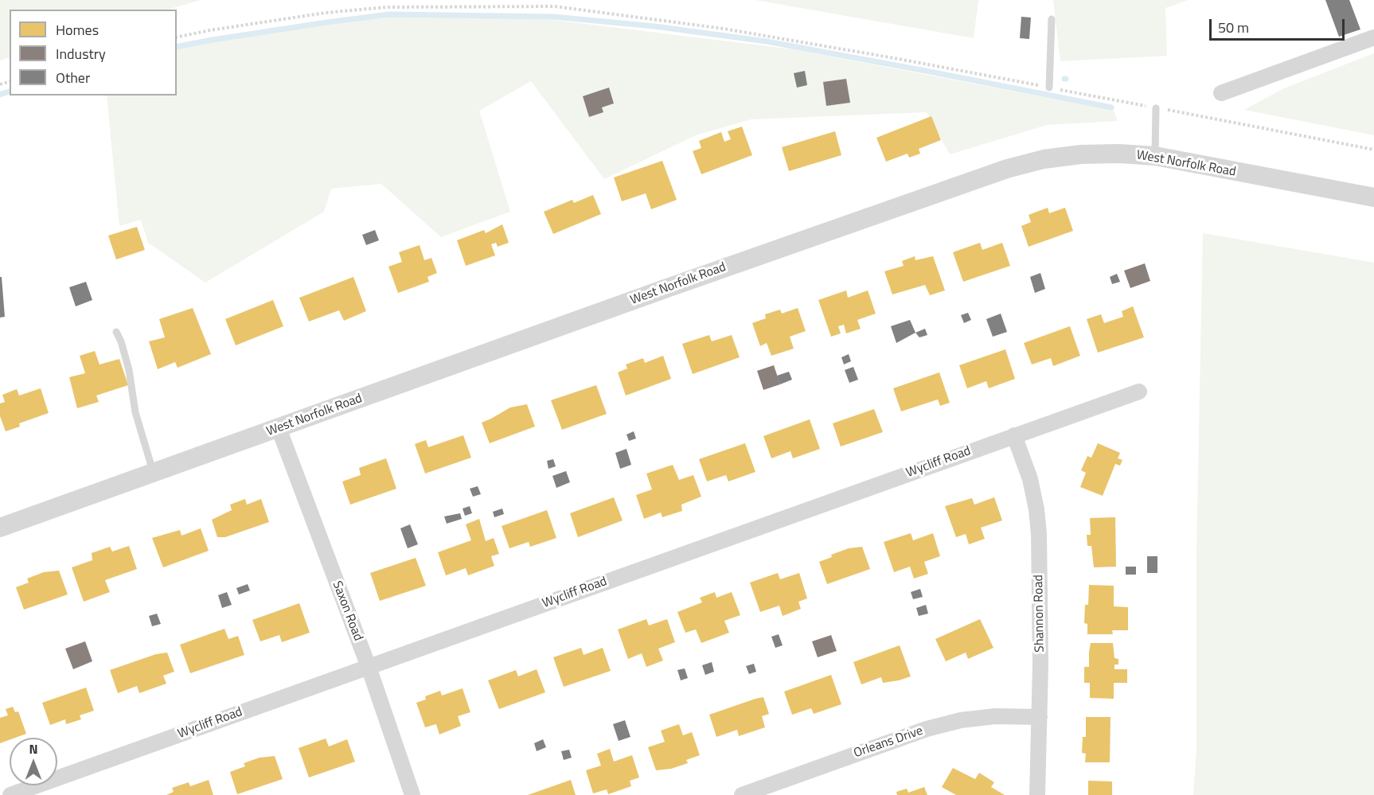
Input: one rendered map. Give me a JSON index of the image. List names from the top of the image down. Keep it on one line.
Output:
{"streets":{"street":["West Norfolk Road","Wycliff Road","Saxon Road","Shannon Road","Orleans Drive"]},"crossings":[["West Norfolk Road","Saxon Road"],["Wycliff Road","Saxon Road"],["Wycliff Road","Shannon Road"],["Shannon Road","Orleans Drive"]],"legend":["Homes","Industry","Other"],"scale_bar":"50 m","north":"top"}
